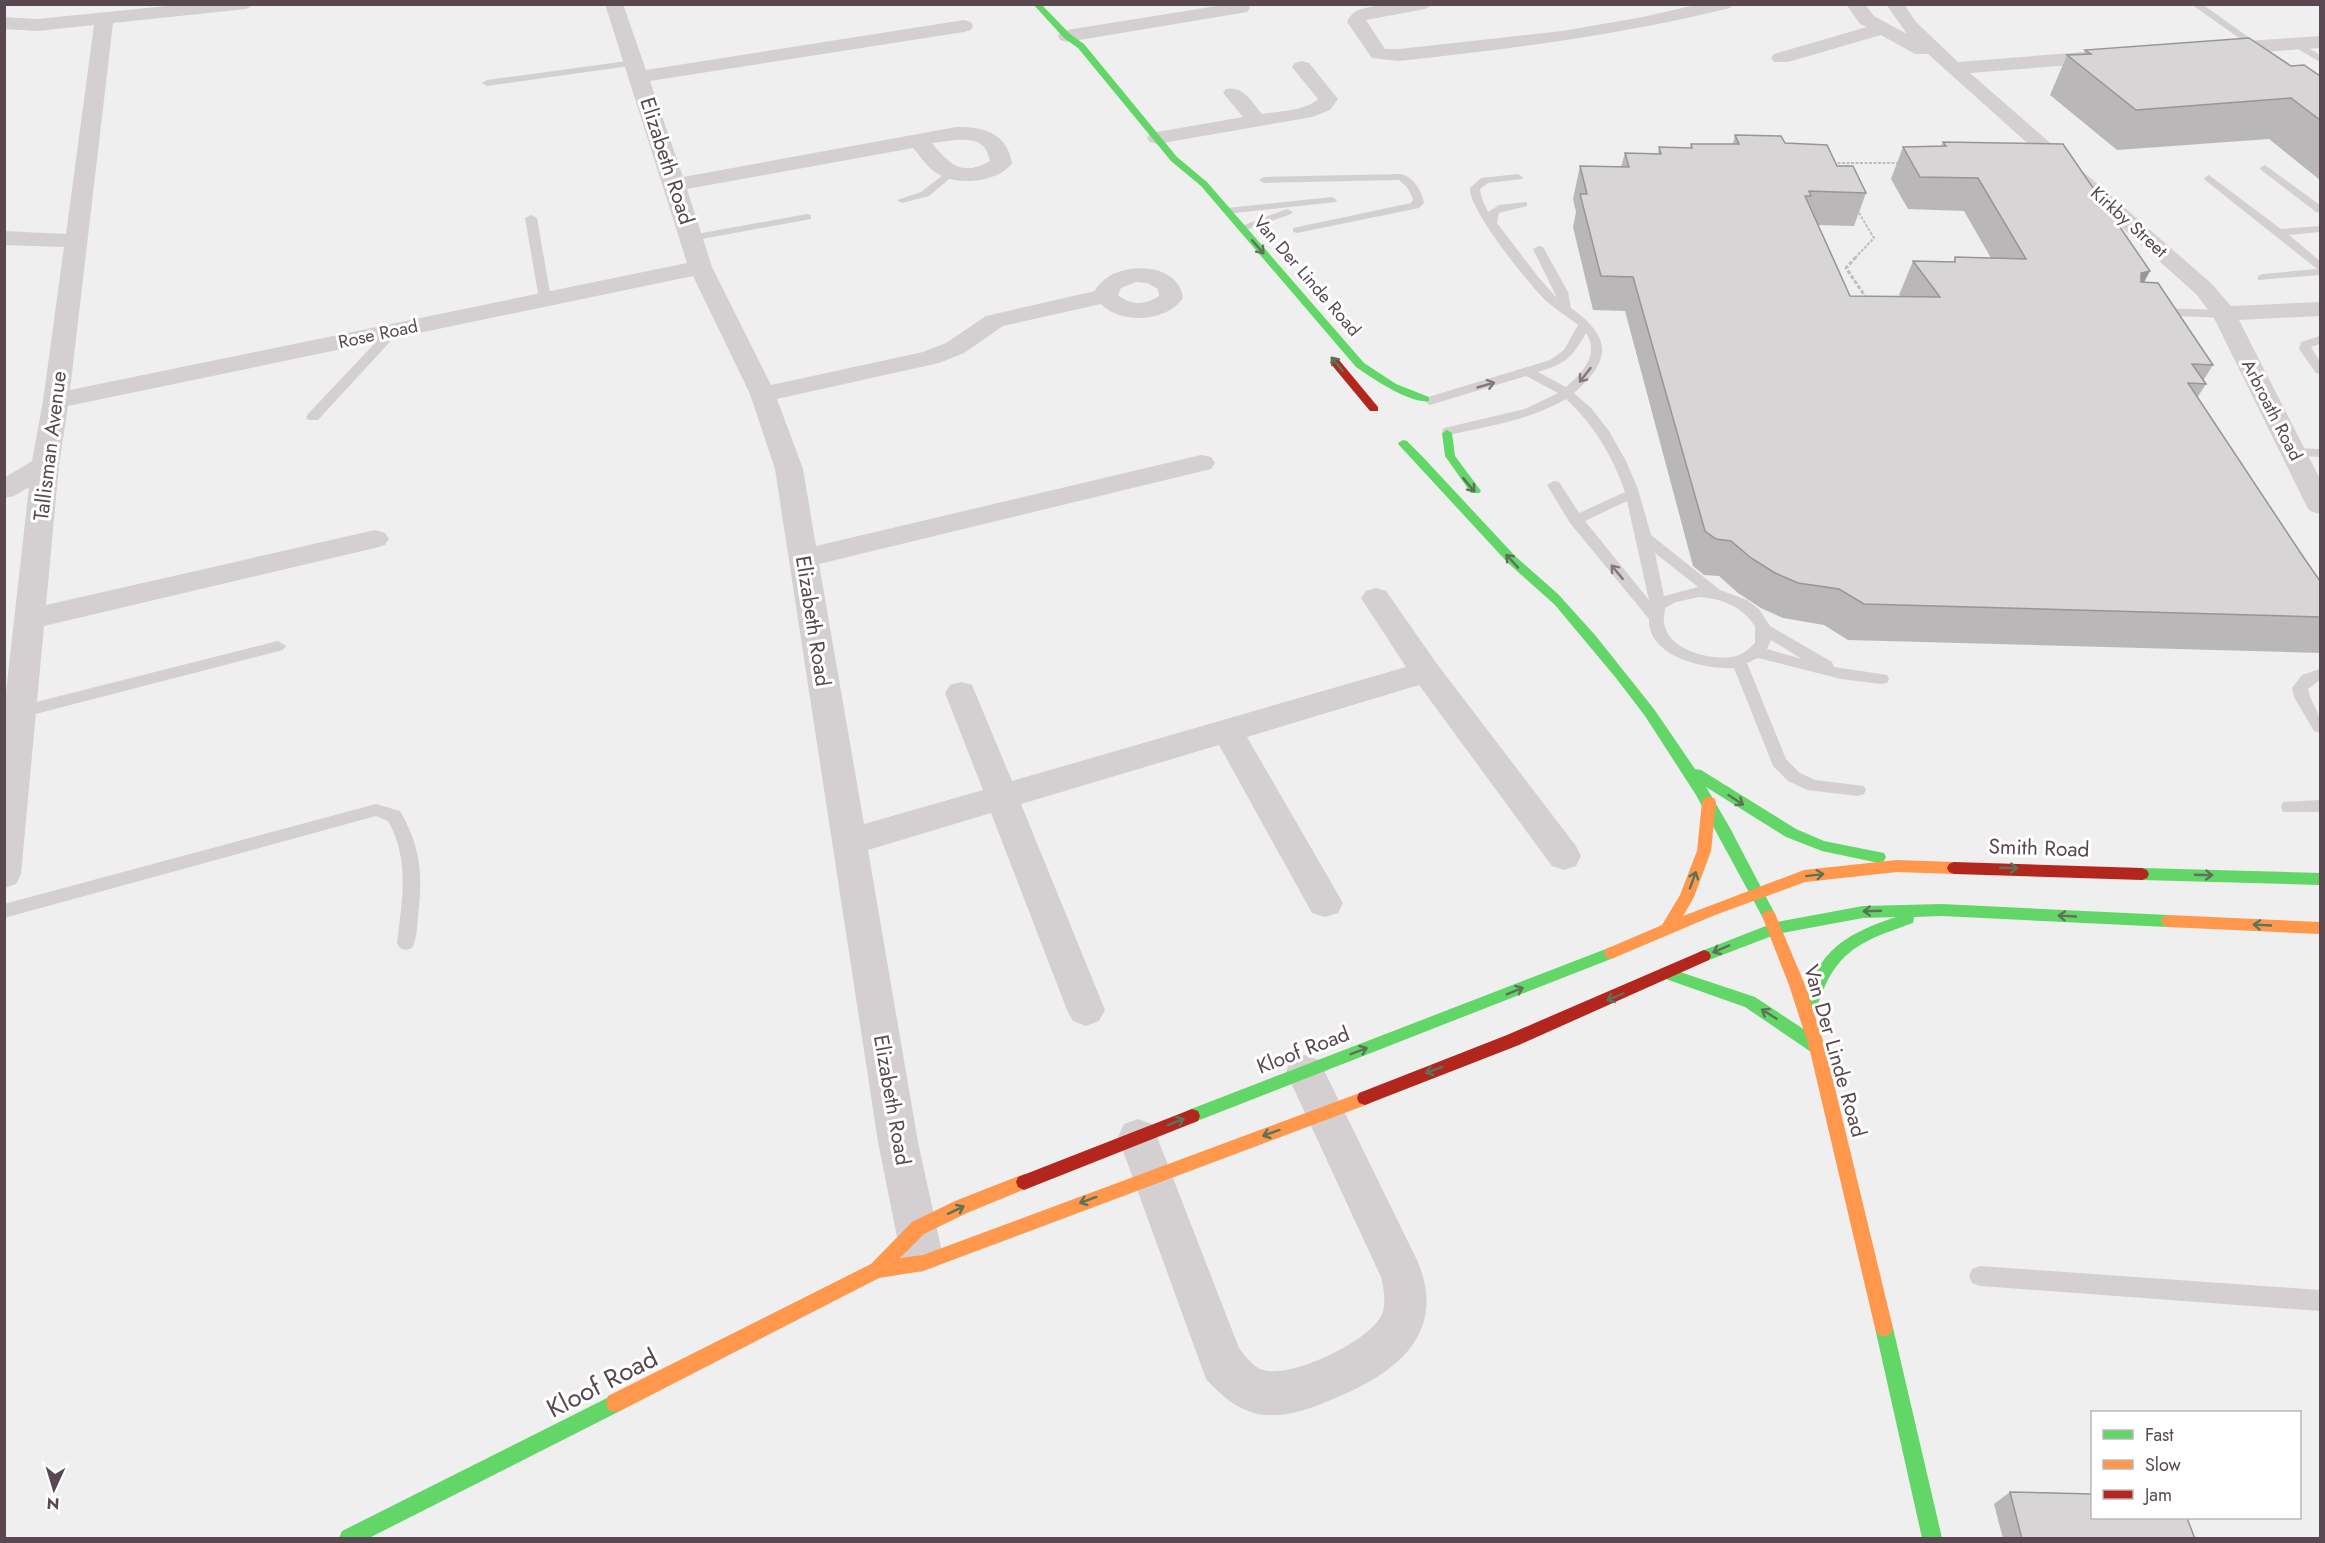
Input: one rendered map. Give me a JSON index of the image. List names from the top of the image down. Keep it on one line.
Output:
{"streets":{"main road":["Van Der Linde Road","Smith Road","Kloof Road"],"street":["Elizabeth Road","Kirkby Street","Rose Road","Arbroath Road","Tallisman Avenue"]},"crossings":[["Elizabeth Road","Rose Road"],["Elizabeth Road","Kloof Road"],["Kirkby Street","Arbroath Road"],["Van Der Linde Road","Smith Road"],["Van Der Linde Road","Kloof Road"],["Rose Road","Tallisman Avenue"],["Smith Road","Kloof Road"]],"legend":["Fast","Slow","Jam"],"north":"bottom"}
